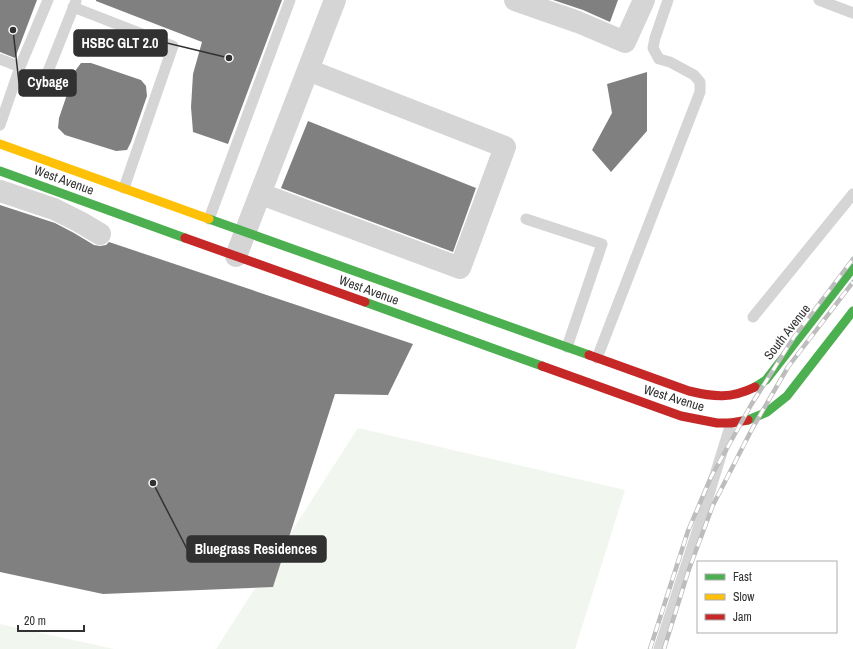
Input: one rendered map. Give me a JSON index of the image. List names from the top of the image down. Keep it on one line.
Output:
{"streets":{"main road":["West Avenue","South Avenue"]},"crossings":[["West Avenue","South Avenue"]],"places":["Cybage","HSBC GLT 2.0","Bluegrass Residences"],"legend":["Fast","Slow","Jam"],"scale_bar":"20 m"}
